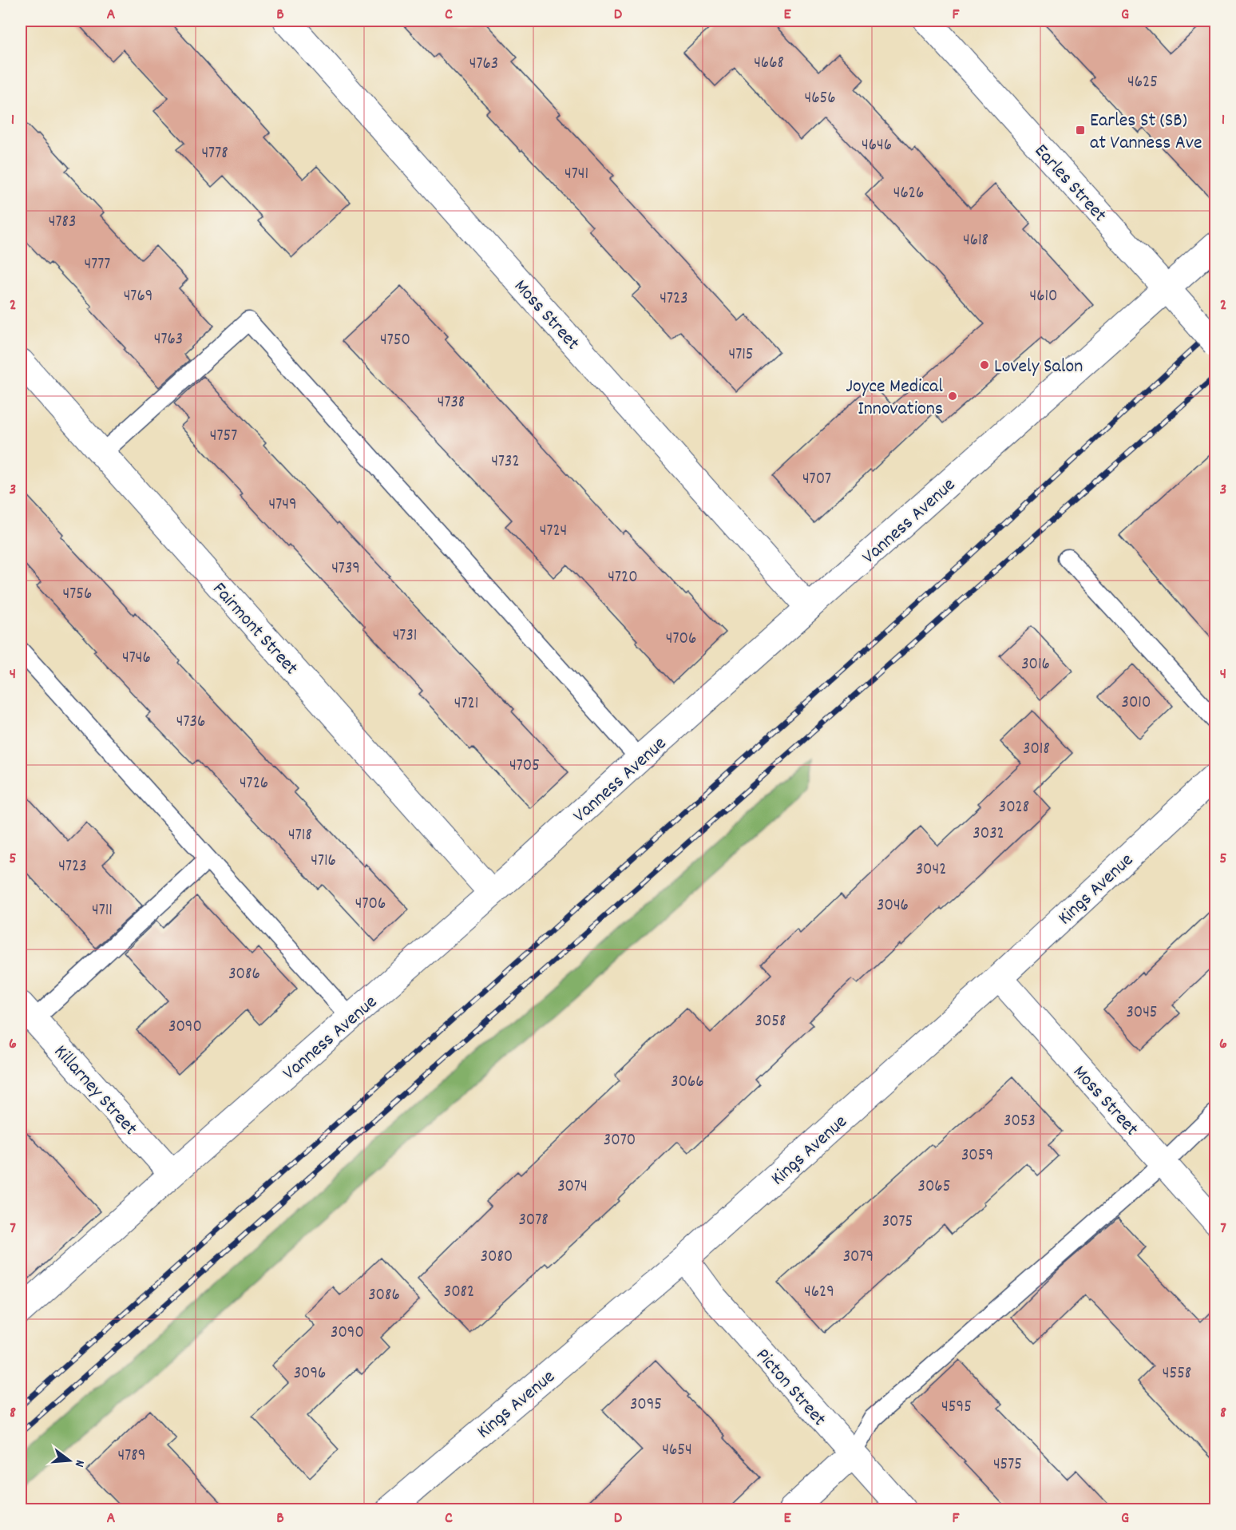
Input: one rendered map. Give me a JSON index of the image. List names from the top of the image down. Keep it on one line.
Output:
{"streets":{"street":["Earles Street","Moss Street","Vanness Avenue","Fairmont Street","Kings Avenue","Killarney Street","Picton Street"]},"crossings":[["Earles Street","Vanness Avenue"],["Moss Street","Vanness Avenue"],["Moss Street","Kings Avenue"],["Vanness Avenue","Fairmont Street"],["Vanness Avenue","Killarney Street"],["Kings Avenue","Picton Street"]],"places":{"transit":["Earles St (SB) at Vanness Ave"],"other":["Lovely Salon","Joyce Medical Innovations"]},"house_numbers":["4668","4763","4625","4656","4646","4778","4741","4626","4783","4618","4777","4769","4610","4723","4763","4750","4715","4738","4757","4732","4707","4749","4724","4739","4720","4756","4731","4706","4746","3016","3010","4721","4736","3018","4705","4726","3028","3032","4718","4716","4723","3042","4706","3046","4711","3086","3045","3058","3090","3066","3053","3070","3059","3074","3065","3078","3075","3080","3079","3082","4629","3086","3090","3096","4558","3095","4595","4654","4789","4575"],"north":"right","grid":{"columns":["A","B","C","D","E","F","G"],"rows":["1","2","3","4","5","6","7","8"]}}
